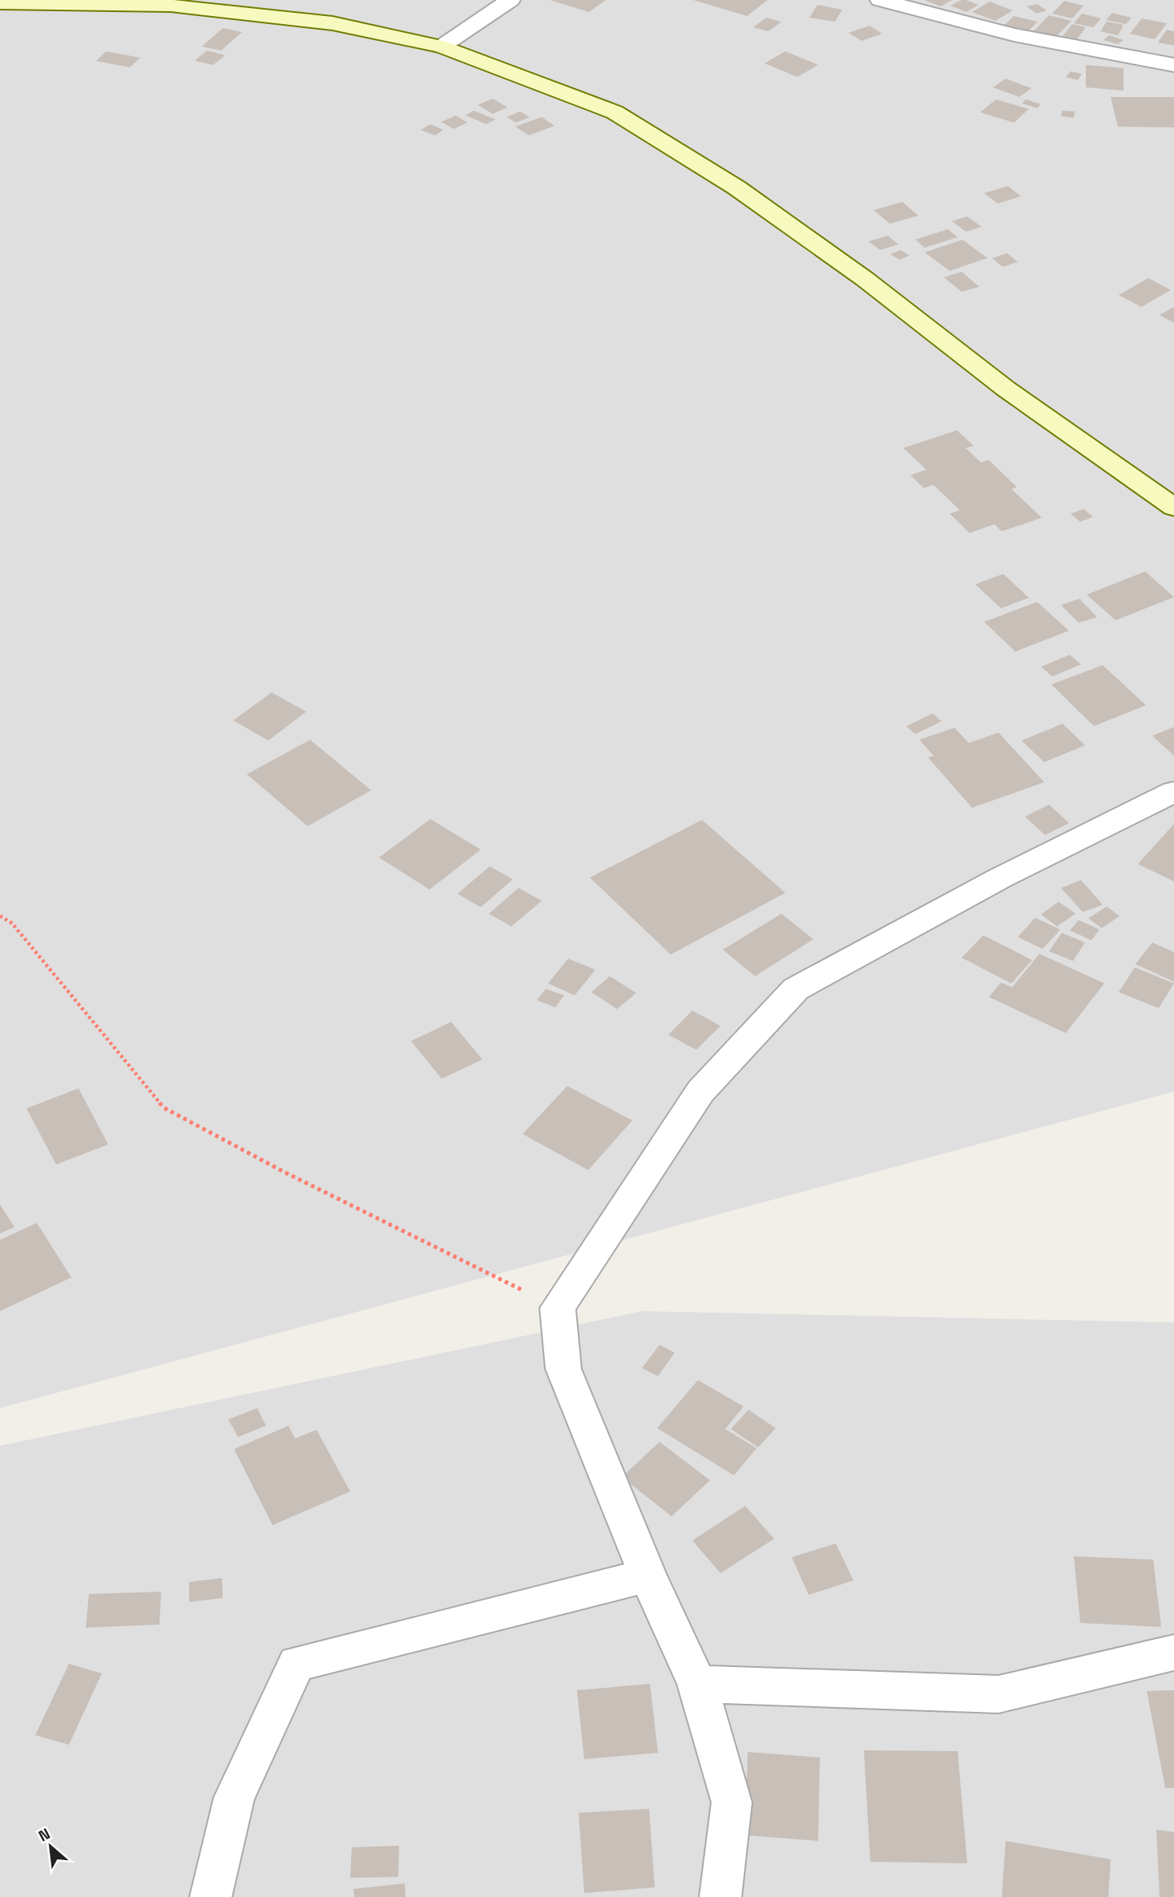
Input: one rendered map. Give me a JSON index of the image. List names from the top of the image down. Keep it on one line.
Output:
{"north":"top left"}
